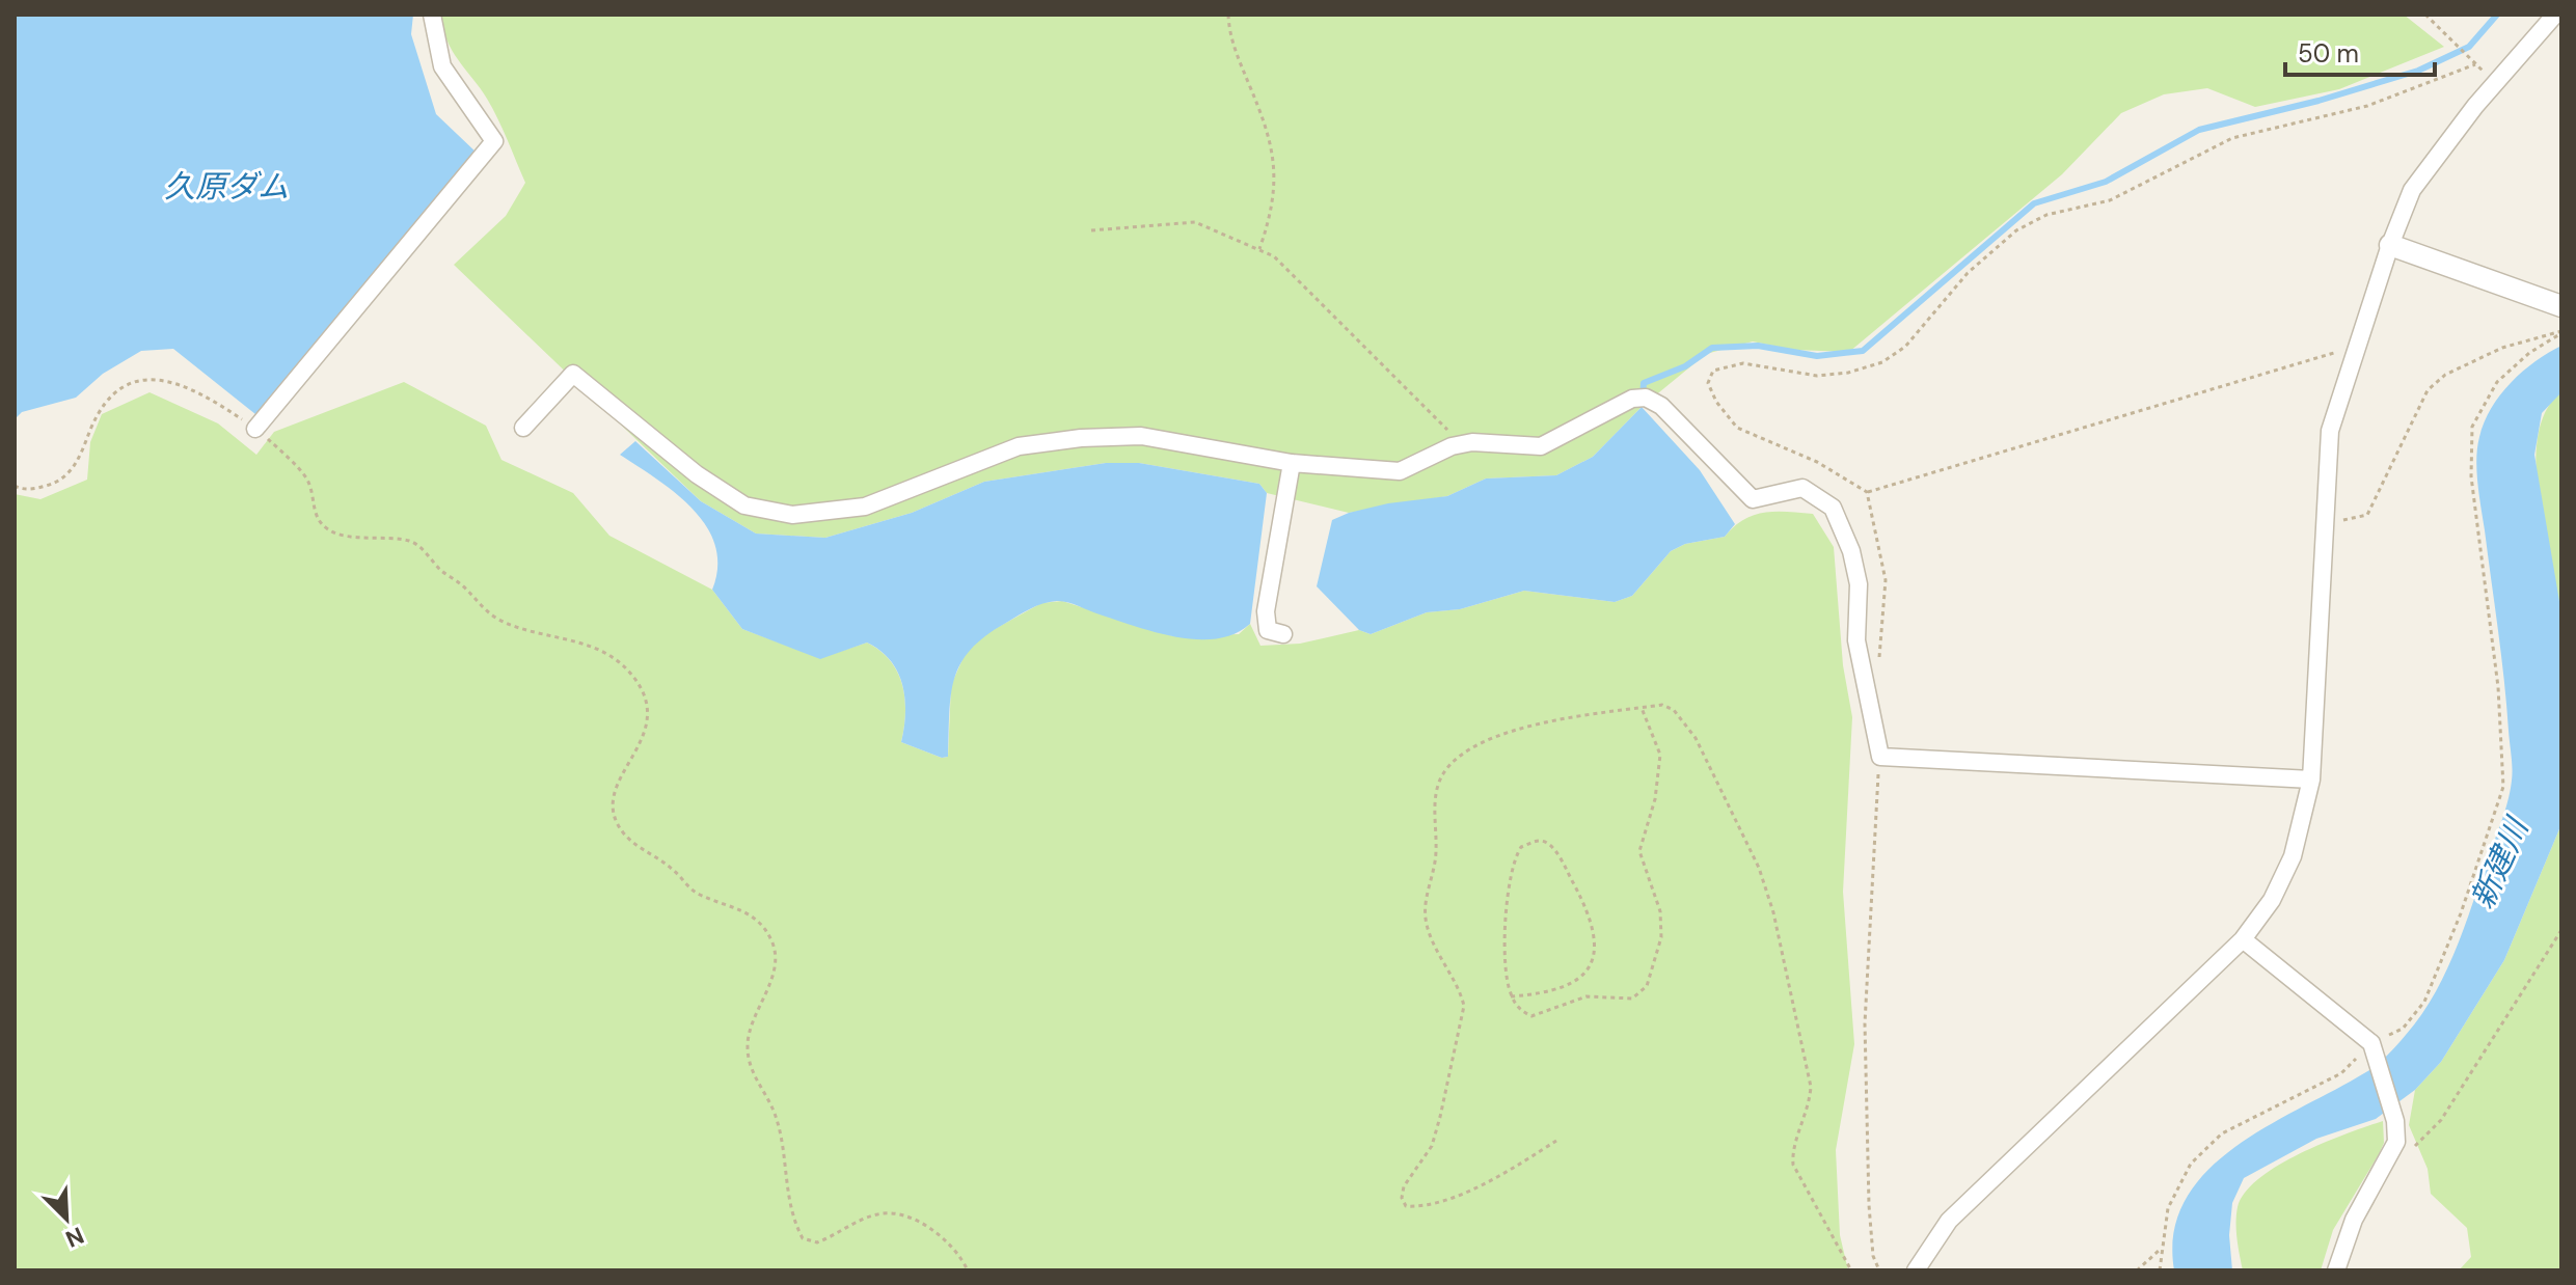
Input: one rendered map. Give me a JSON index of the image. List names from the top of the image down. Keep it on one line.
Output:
{"water":["久原ダム","新建川"],"scale_bar":"50 m","north":"bottom right"}
